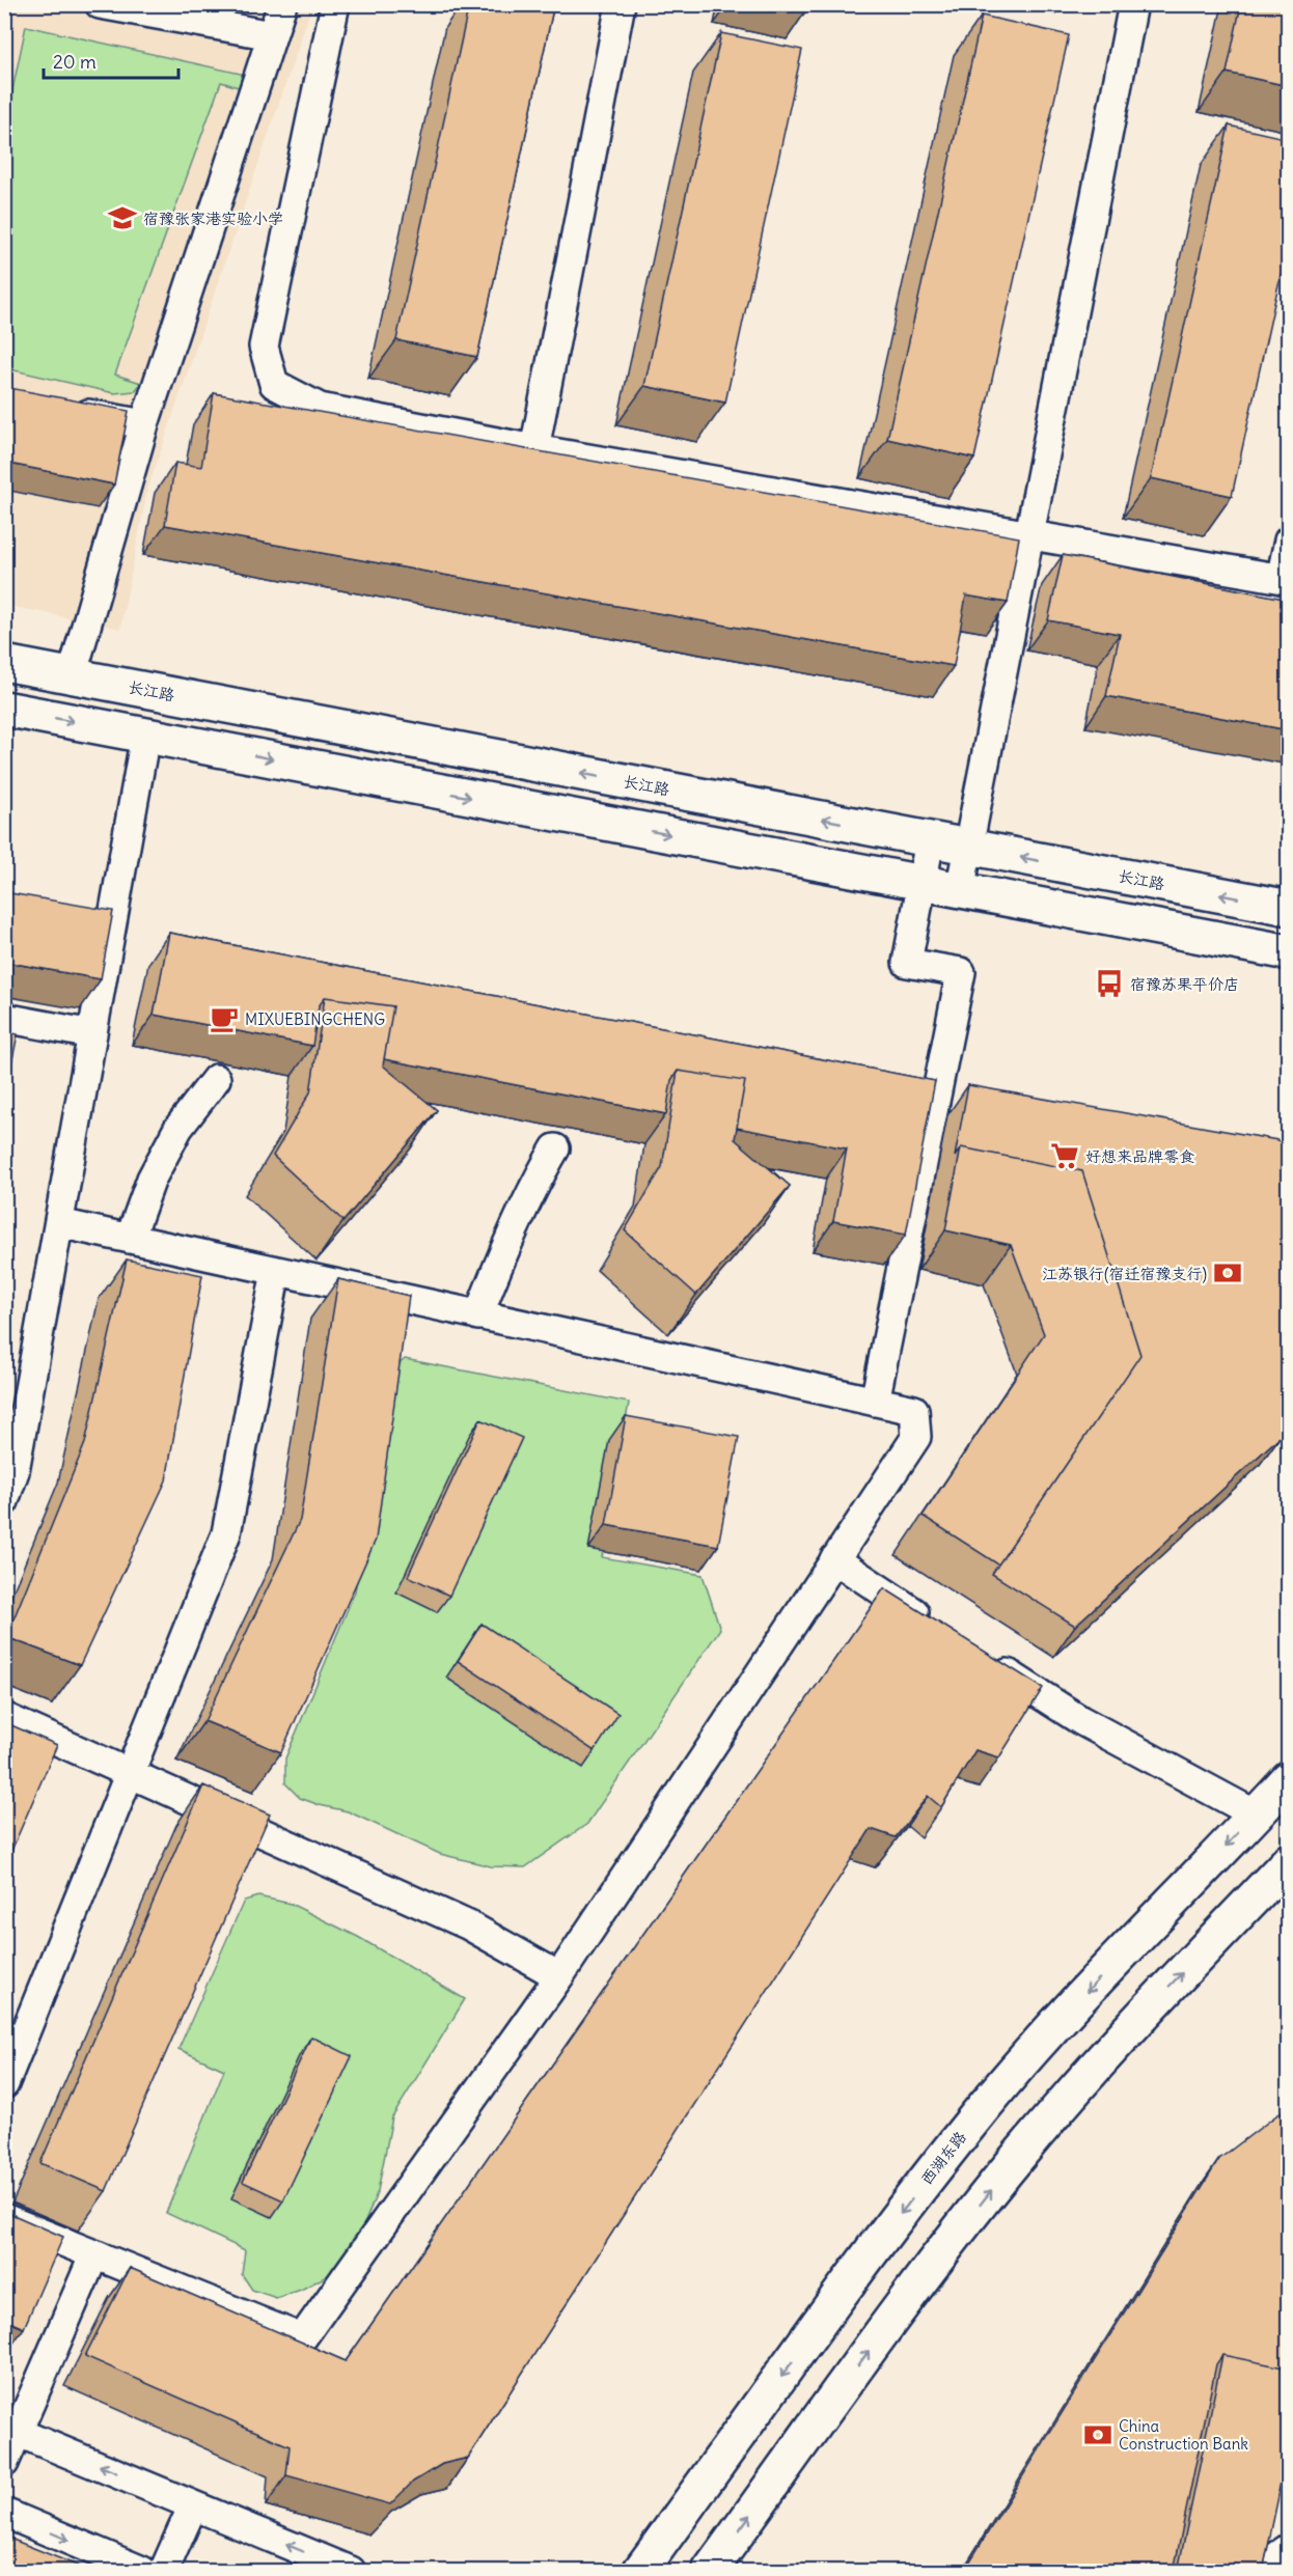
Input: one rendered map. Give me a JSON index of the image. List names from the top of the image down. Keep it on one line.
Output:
{"streets":{"street":["长江路","西湖东路"]},"places":{"school or university":["宿豫张家港实验小学"],"bus stop":["宿豫苏果平价店"],"cafe":["MIXUEBINGCHENG"],"supermarket":["好想来品牌零食"],"bank":["江苏银行(宿迁宿豫支行)","China Construction Bank"]},"scale_bar":"20 m"}
